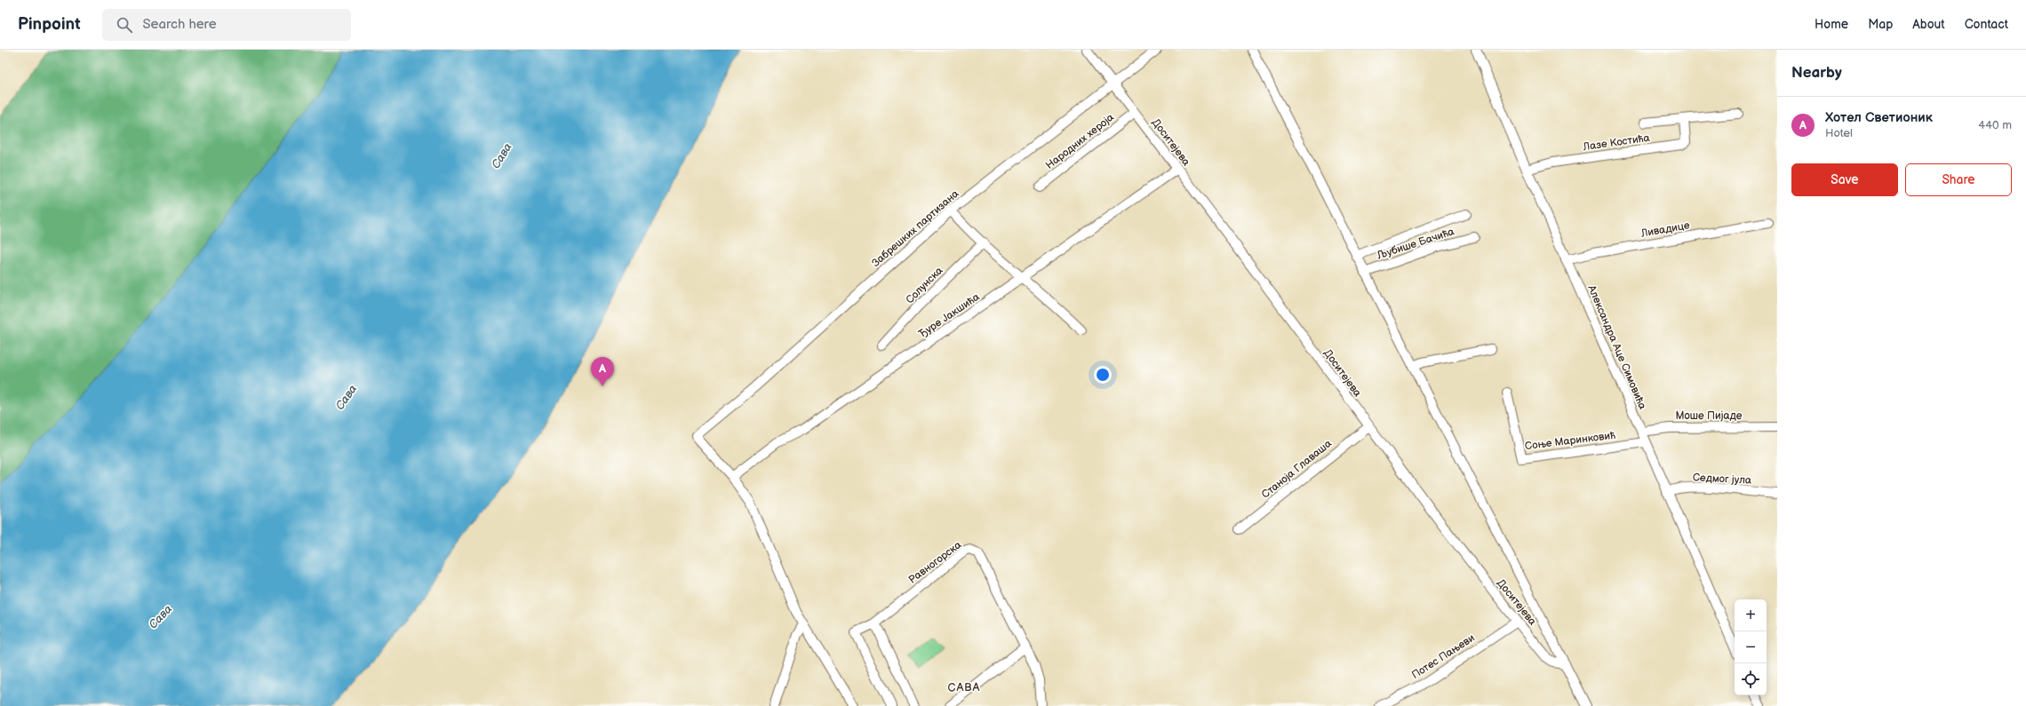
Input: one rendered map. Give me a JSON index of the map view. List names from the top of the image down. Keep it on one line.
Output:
{"streets":{"street":["Народних хероја","Доситејева","Лазе Костића","Забрешких партизана","Ливадице","Љубише Бачића","Солунска","Ђуре Јакшића","Александра Аце Симовића","Моше Пијаде","Соње Маринковић","Станоја Главаша","Седмог јула","Равногорска","Потес Пањеви"]},"crossings":[["Народних хероја","Доситејева"],["Доситејева","Забрешких партизана"],["Доситејева","Ђуре Јакшића"],["Доситејева","Станоја Главаша"],["Доситејева","Потес Пањеви"],["Лазе Костића","Александра Аце Симовића"],["Забрешких партизана","Ђуре Јакшића"],["Ливадице","Александра Аце Симовића"],["Александра Аце Симовића","Моше Пијаде"],["Александра Аце Симовића","Соње Маринковић"],["Александра Аце Симовића","Седмог јула"]],"districts":["САВА"],"water":["Сава"],"page":{"header":"Pinpoint","search":"Search here","nav":["Home","Map","About","Contact"],"heading":"Nearby","list":[{"mark":"A","name":"Хотел Светионик","note":"Hotel","value":"440 m"}],"buttons":["Save","Share"],"pins":"A","map_buttons":["+","−"]}}
